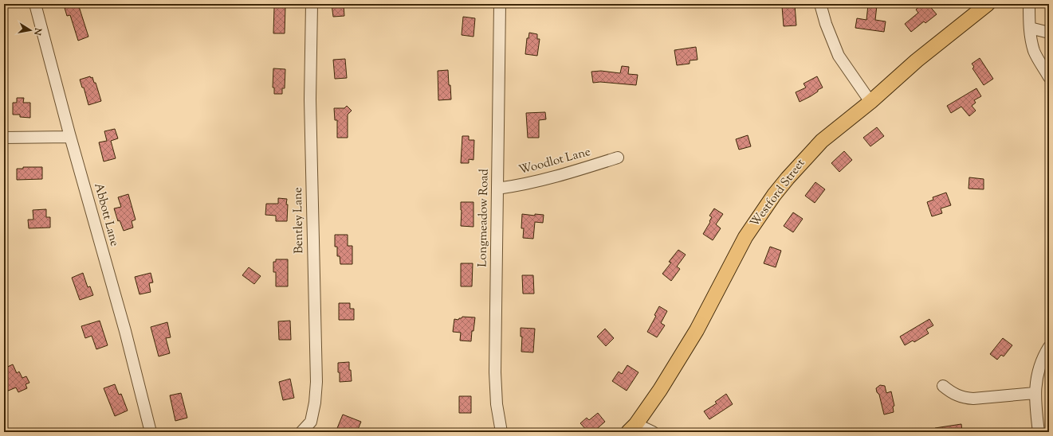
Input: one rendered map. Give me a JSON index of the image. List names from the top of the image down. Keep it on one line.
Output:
{"streets":{"main road":["Westford Street"],"street":["Woodlot Lane","Abbott Lane","Longmeadow Road","Bentley Lane"]},"crossings":[["Woodlot Lane","Longmeadow Road"]],"north":"right"}
